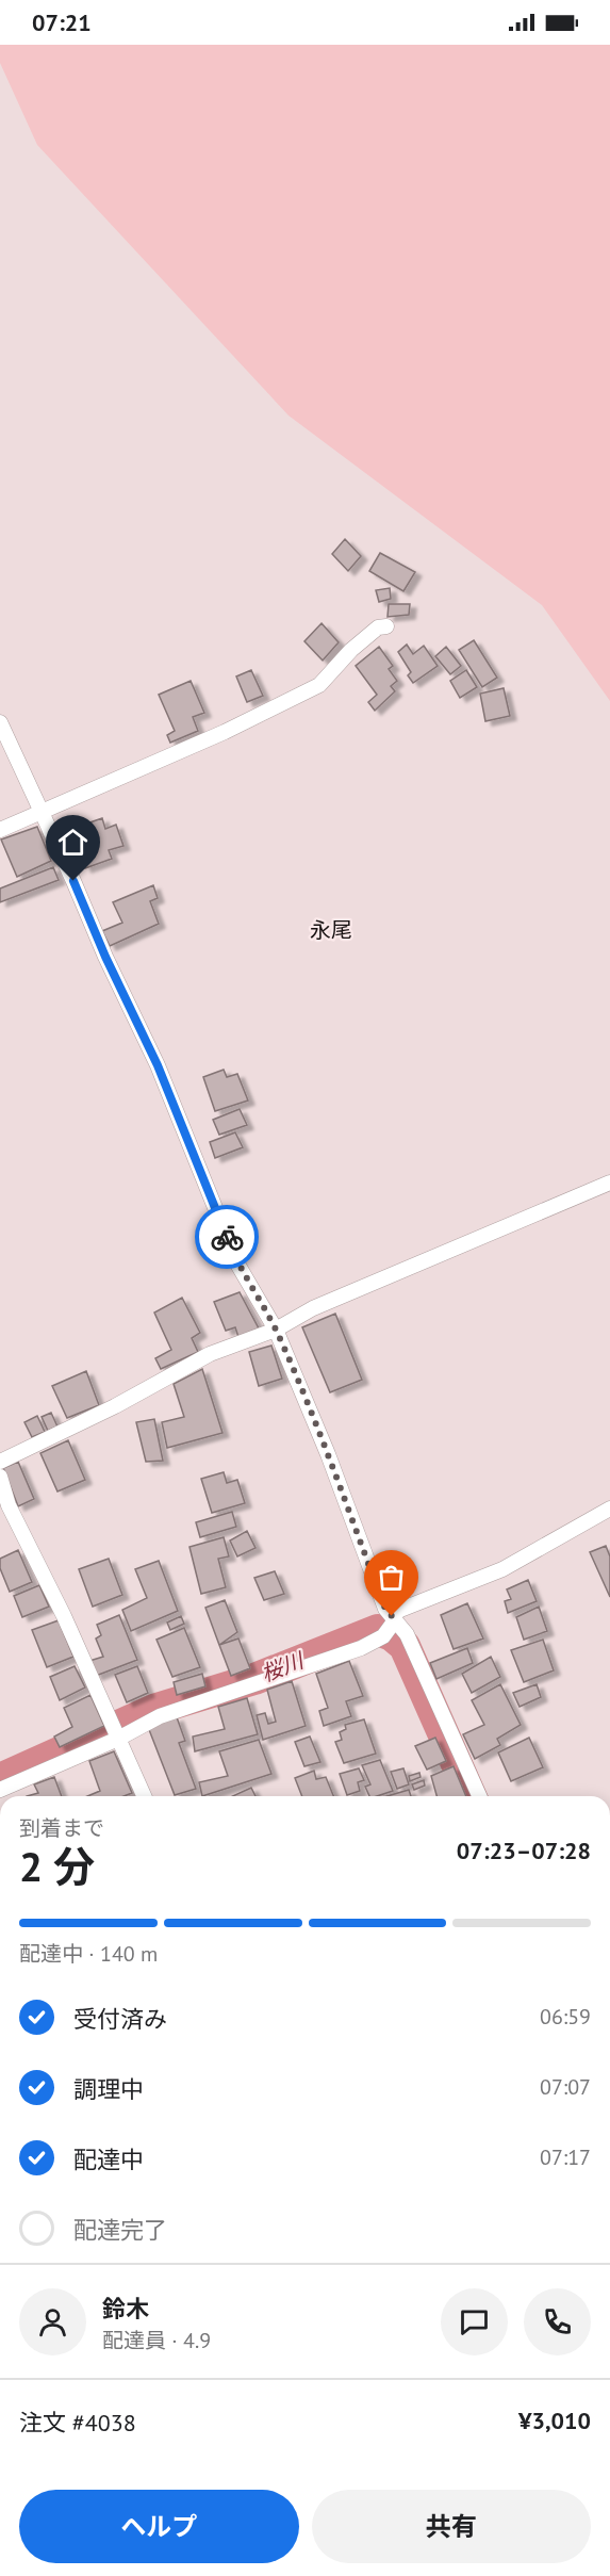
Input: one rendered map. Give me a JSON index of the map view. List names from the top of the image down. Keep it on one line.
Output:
{"districts":["永尾"],"water":["桜川"],"page":{"status":"07:21","heading":["2 分","到着まで","07:23–07:28"],"panel":["鈴木","配達員 · 4.9","注文 #4038","¥3,010"],"bar":"配達中 · 140 m","list":[["受付済み","06:59"],["調理中","07:07"],["配達中","07:17"],"配達完了"],"buttons":["ヘルプ","共有"]}}
